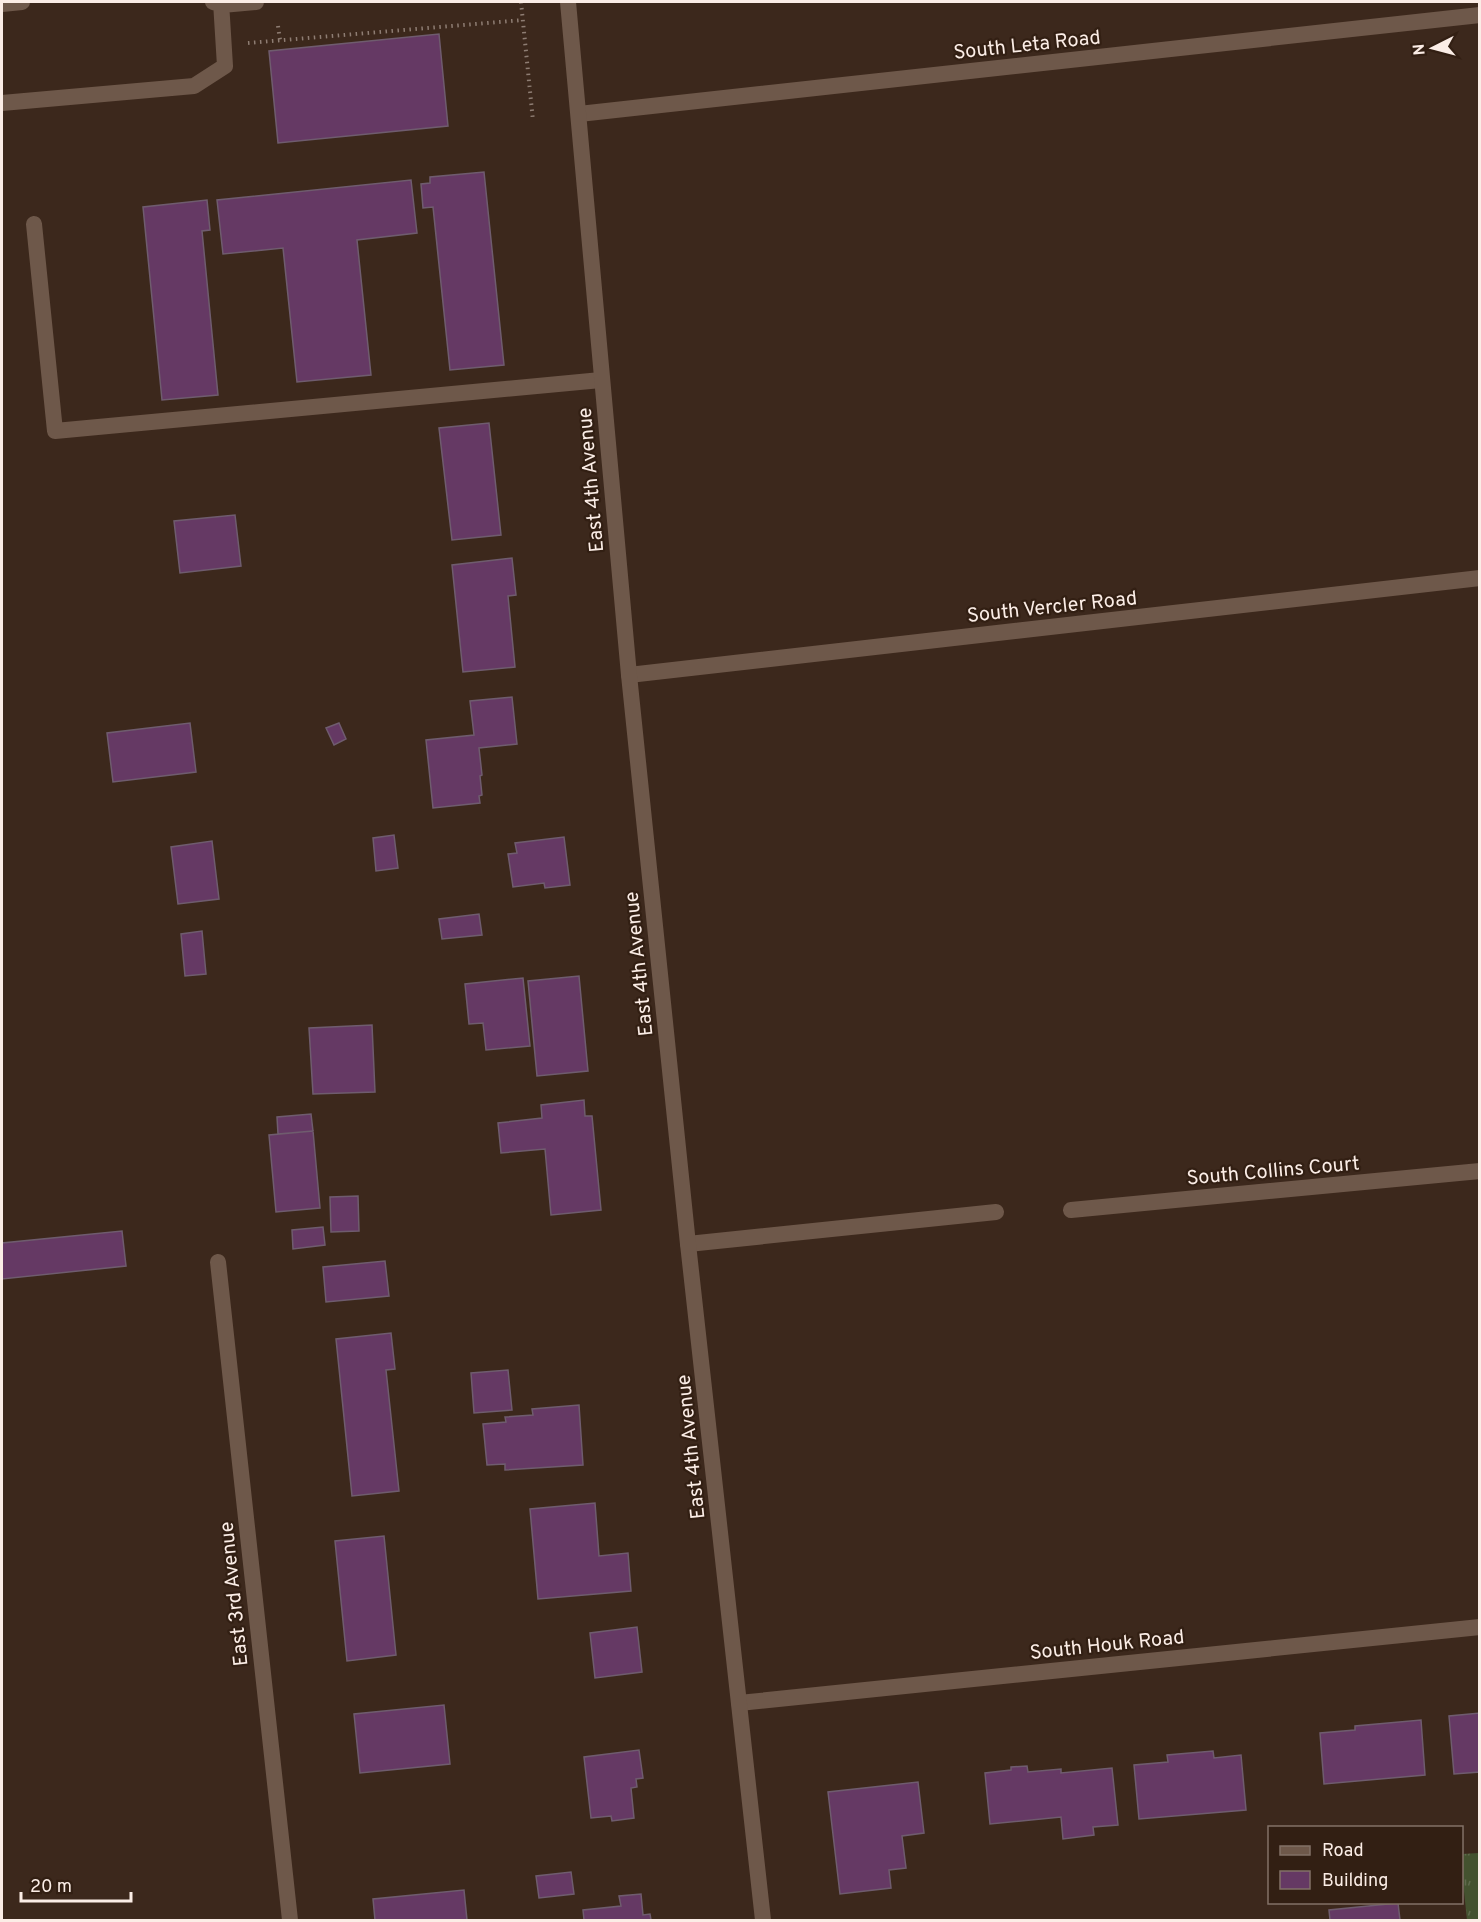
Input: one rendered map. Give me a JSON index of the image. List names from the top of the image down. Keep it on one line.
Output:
{"streets":{"street":["South Leta Road","East 4th Avenue","South Vercler Road","South Collins Court","East 3rd Avenue","South Houk Road"]},"crossings":[["South Leta Road","East 4th Avenue"],["East 4th Avenue","South Vercler Road"],["East 4th Avenue","South Houk Road"]],"legend":["Road","Building"],"scale_bar":"20 m","north":"left"}
